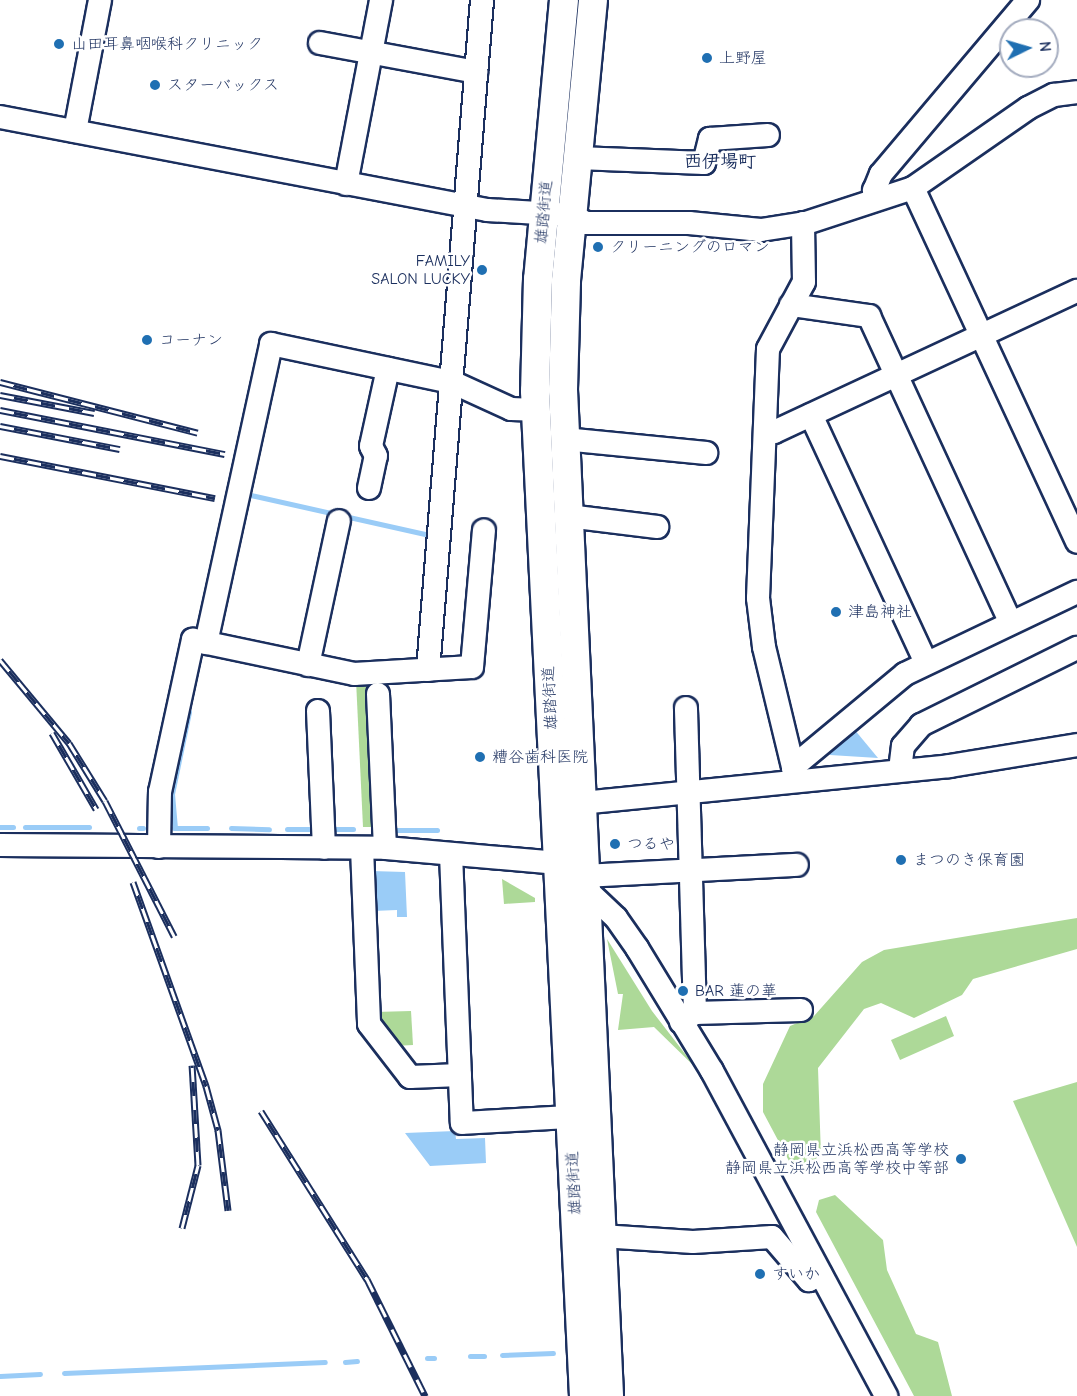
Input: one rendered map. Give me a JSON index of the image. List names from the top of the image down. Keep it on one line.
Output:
{"streets":{"main road":["雄踏街道"]},"districts":["西伊場町"],"places":["山田耳鼻咽喉科クリニック","上野屋","スターバックス","クリーニングのロマン","FAMILY SALON LUCKY","コーナン","津島神社","糟谷歯科医院","つるや","まつのき保育園","BAR 蓮の華","静岡県立浜松西高等学校 静岡県立浜松西高等学校中等部","すいか"],"north":"right"}
